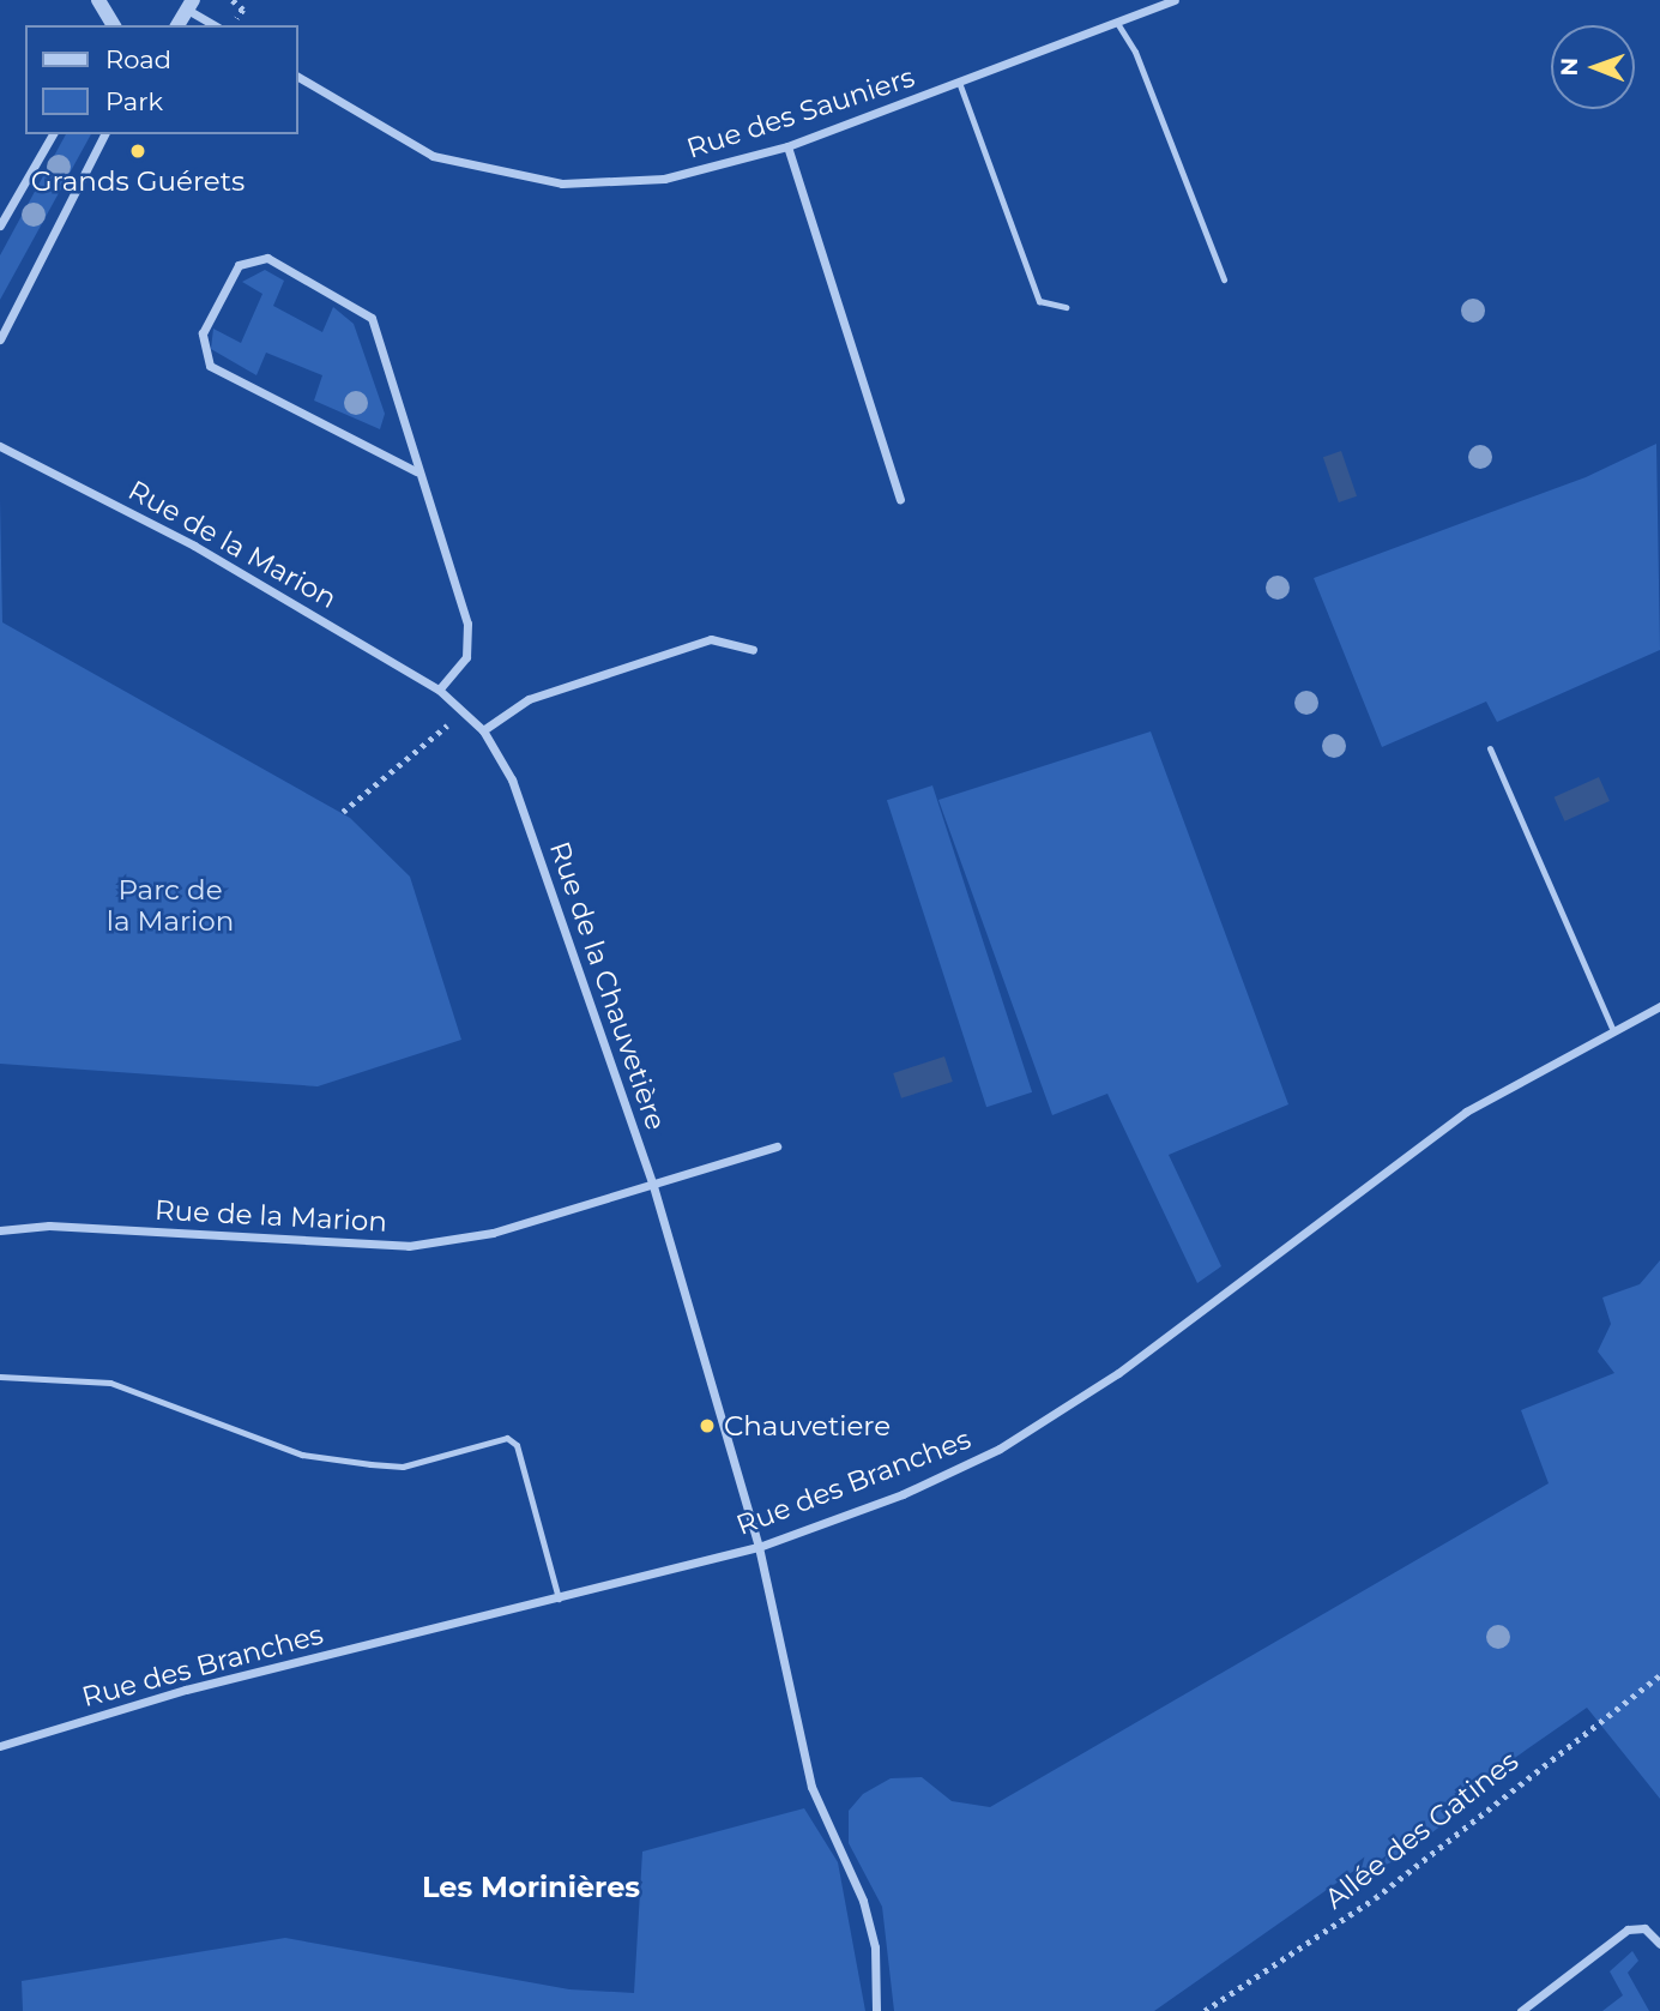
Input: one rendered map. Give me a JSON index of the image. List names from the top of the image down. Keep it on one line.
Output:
{"streets":{"street":["Rue des Sauniers","Rue de la Marion","Rue de la Chauvetière","Rue des Branches"],"path":["Allée des Gatines"]},"crossings":[["Rue de la Marion","Rue de la Chauvetière"],["Rue de la Chauvetière","Rue des Branches"]],"districts":["Les Morinières"],"parks":["Parc de la Marion"],"places":["Grands Guérets","Chauvetiere"],"legend":["Road","Park"],"north":"left"}
